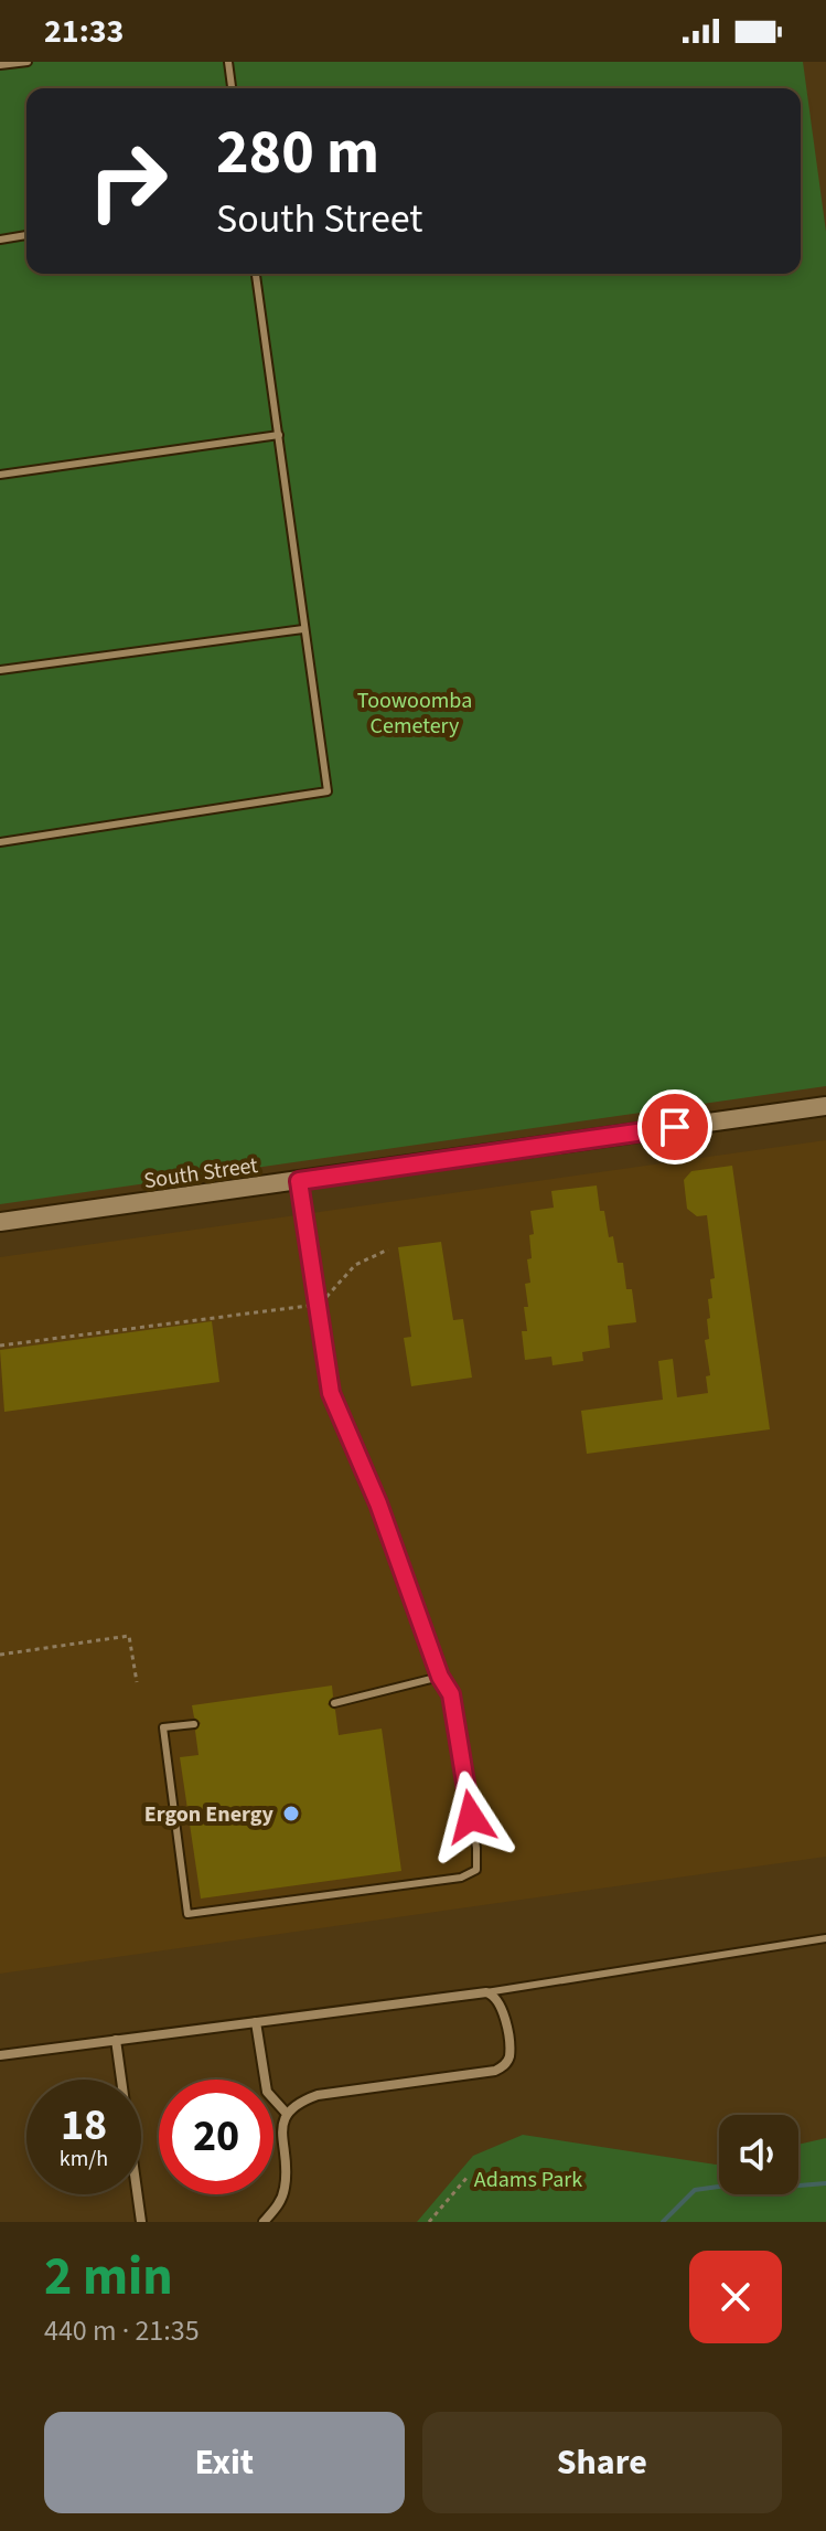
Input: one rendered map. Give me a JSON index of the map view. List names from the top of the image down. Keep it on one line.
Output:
{"streets":{"street":["South Street"]},"parks":["Toowoomba Cemetery","Adams Park"],"places":["Ergon Energy"],"page":{"status":"21:33","turn":["280 m","South Street"],"speed":"18 km/h","limit":"20","heading":["2 min","440 m · 21:35"],"buttons":["Exit","Share"]}}
